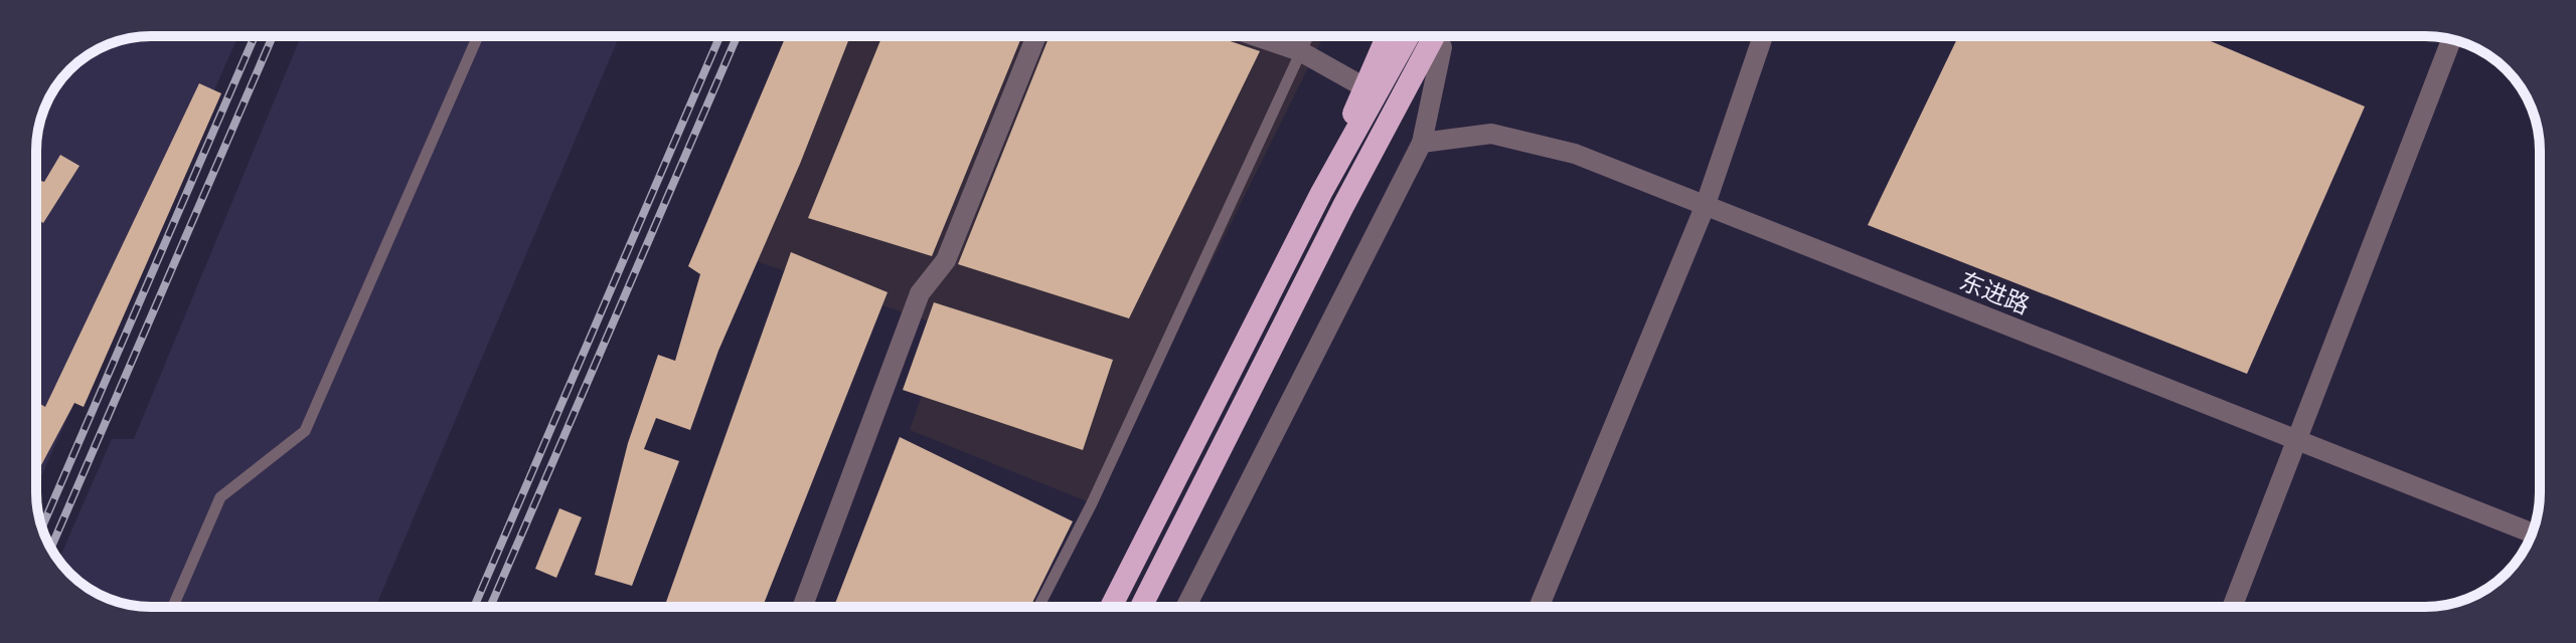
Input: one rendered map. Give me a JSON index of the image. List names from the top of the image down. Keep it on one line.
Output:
{"streets":{"street":["东进路"]}}
